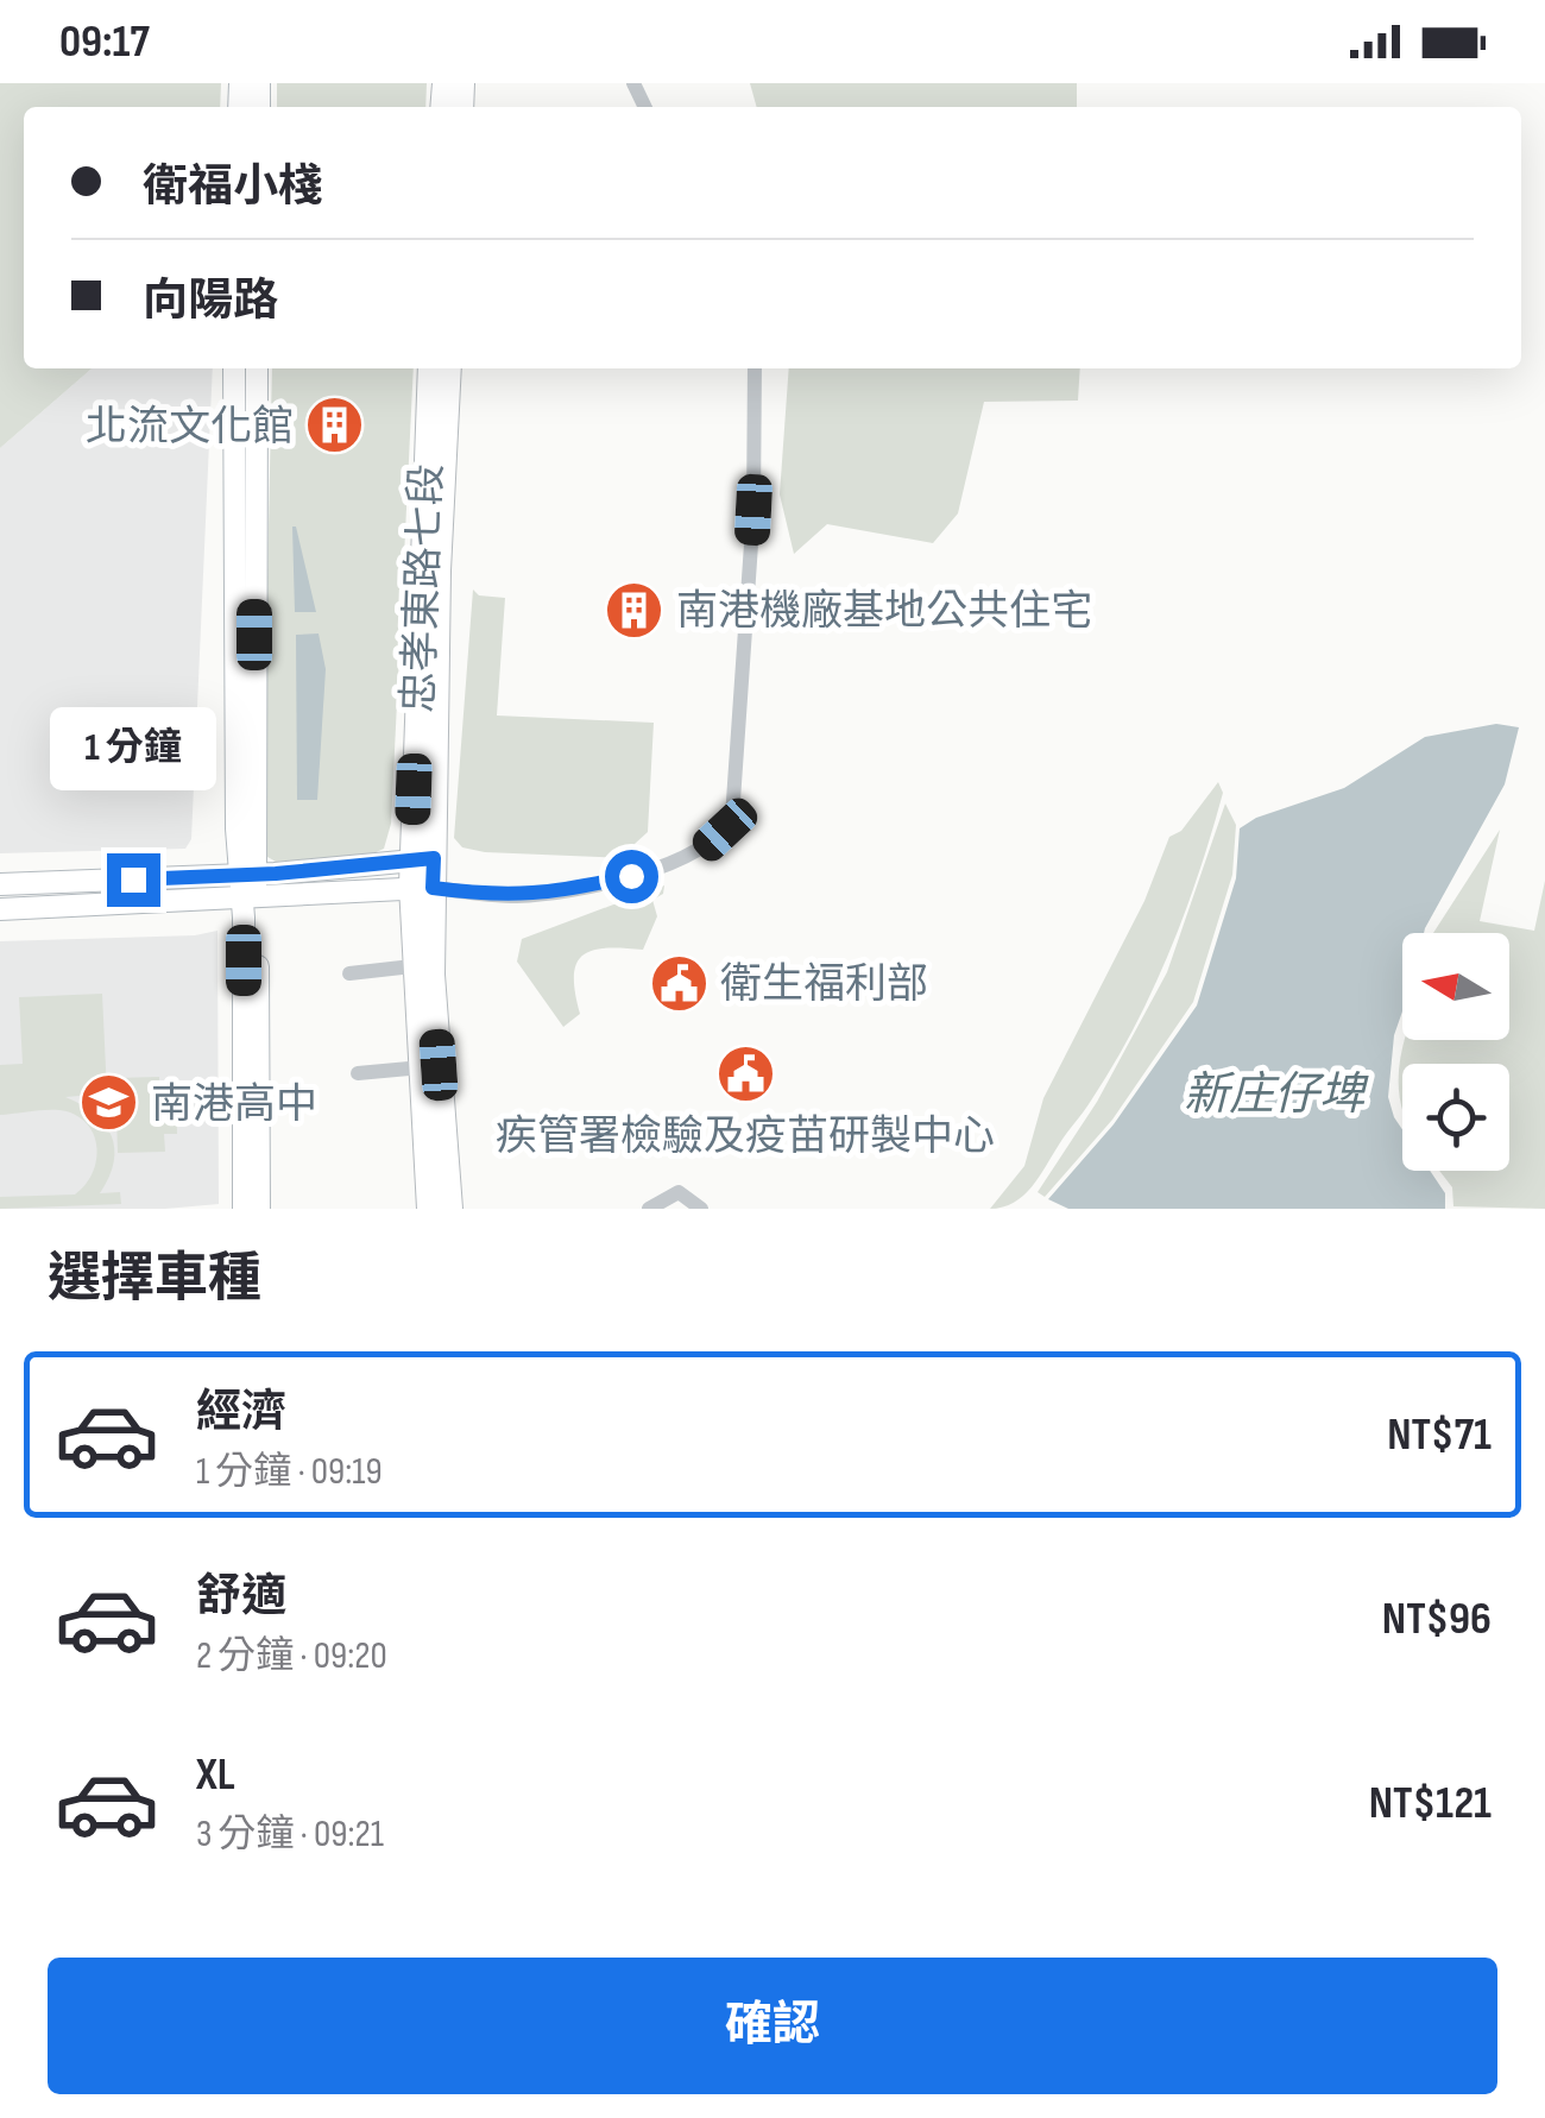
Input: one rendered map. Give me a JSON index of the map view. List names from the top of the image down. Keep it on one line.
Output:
{"streets":{"main road":["忠孝東路七段"]},"water":["新庄仔埤"],"places":{"building":["北流文化館","南港機廠基地公共住宅"],"public building":["衛生福利部","疾管署檢驗及疫苗研製中心"],"school or university":["南港高中"]},"north":"left","page":{"status":"09:17","banner":["衛福小棧","向陽路"],"bubble":"1 分鐘","heading":"選擇車種","list":[{"name":"經濟","note":"1 分鐘 · 09:19","value":"NT$71"},{"name":"舒適","note":"2 分鐘 · 09:20","value":"NT$96"},{"name":"XL","note":"3 分鐘 · 09:21","value":"NT$121"}],"buttons":"確認"}}
